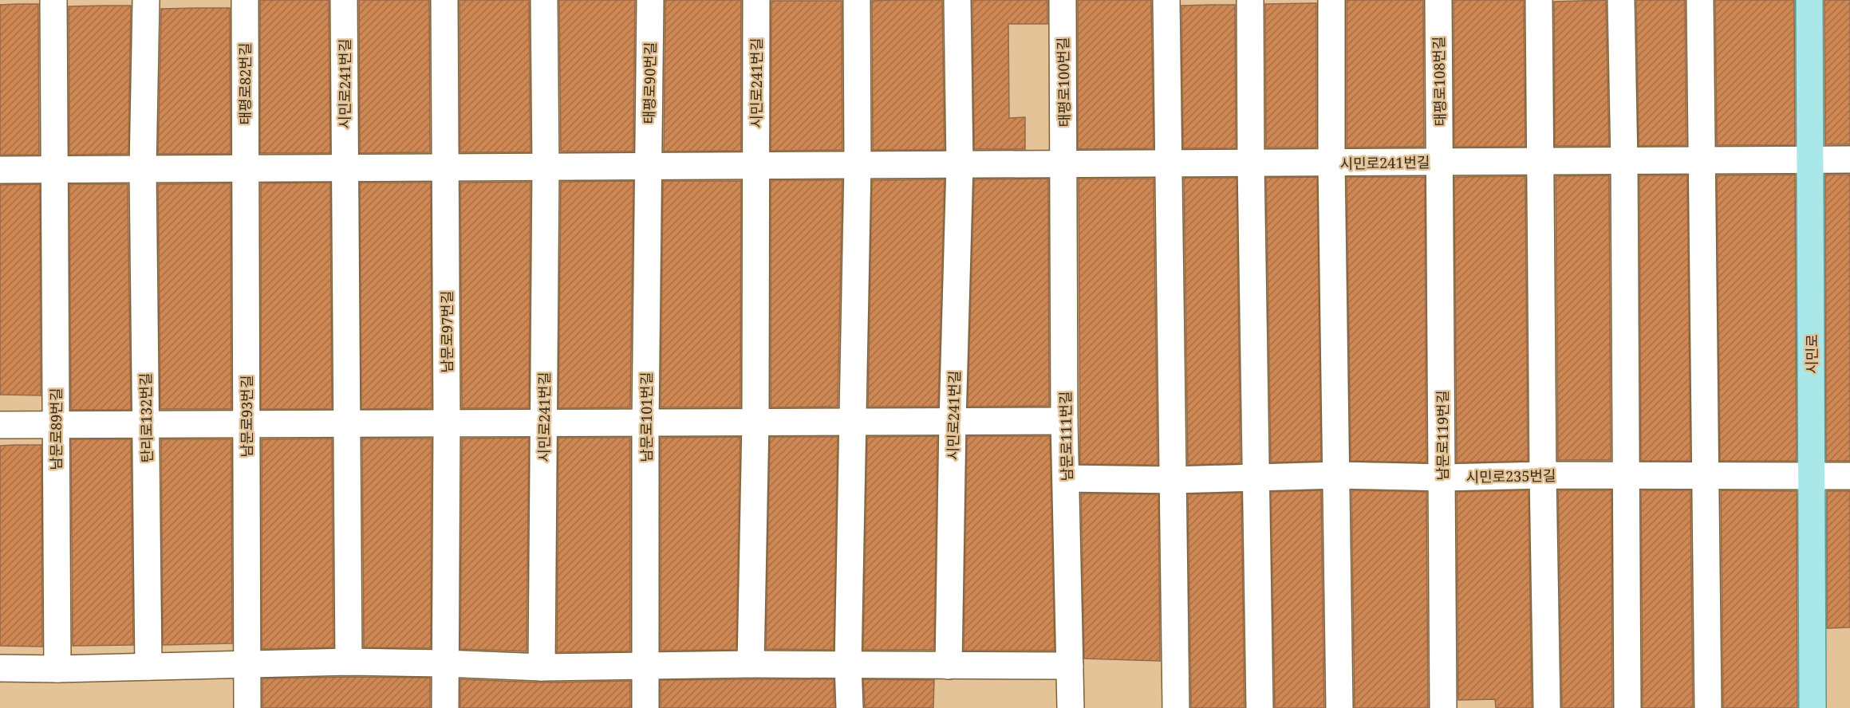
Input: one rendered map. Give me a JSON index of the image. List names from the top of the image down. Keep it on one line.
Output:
{"streets":{"main road":["시민로"],"street":["태평로108번길","태평로100번길","태평로90번길","시민로241번길","태평로82번길","남문로97번길","남문로93번길","남문로101번길","탄리로132번길","남문로89번길","남문로119번길","남문로111번길","시민로235번길"]},"crossings":[["태평로108번길","시민로241번길"],["태평로108번길","남문로119번길"],["태평로100번길","시민로241번길"],["태평로100번길","남문로111번길"],["태평로90번길","시민로241번길"],["태평로90번길","남문로101번길"],["시민로241번길","태평로82번길"],["시민로241번길","남문로97번길"],["시민로241번길","시민로"],["시민로241번길","남문로93번길"],["시민로241번길","남문로101번길"],["시민로241번길","남문로119번길"],["시민로241번길","남문로111번길"],["태평로82번길","남문로93번길"],["시민로","시민로235번길"],["남문로119번길","시민로235번길"],["남문로111번길","시민로235번길"]]}
